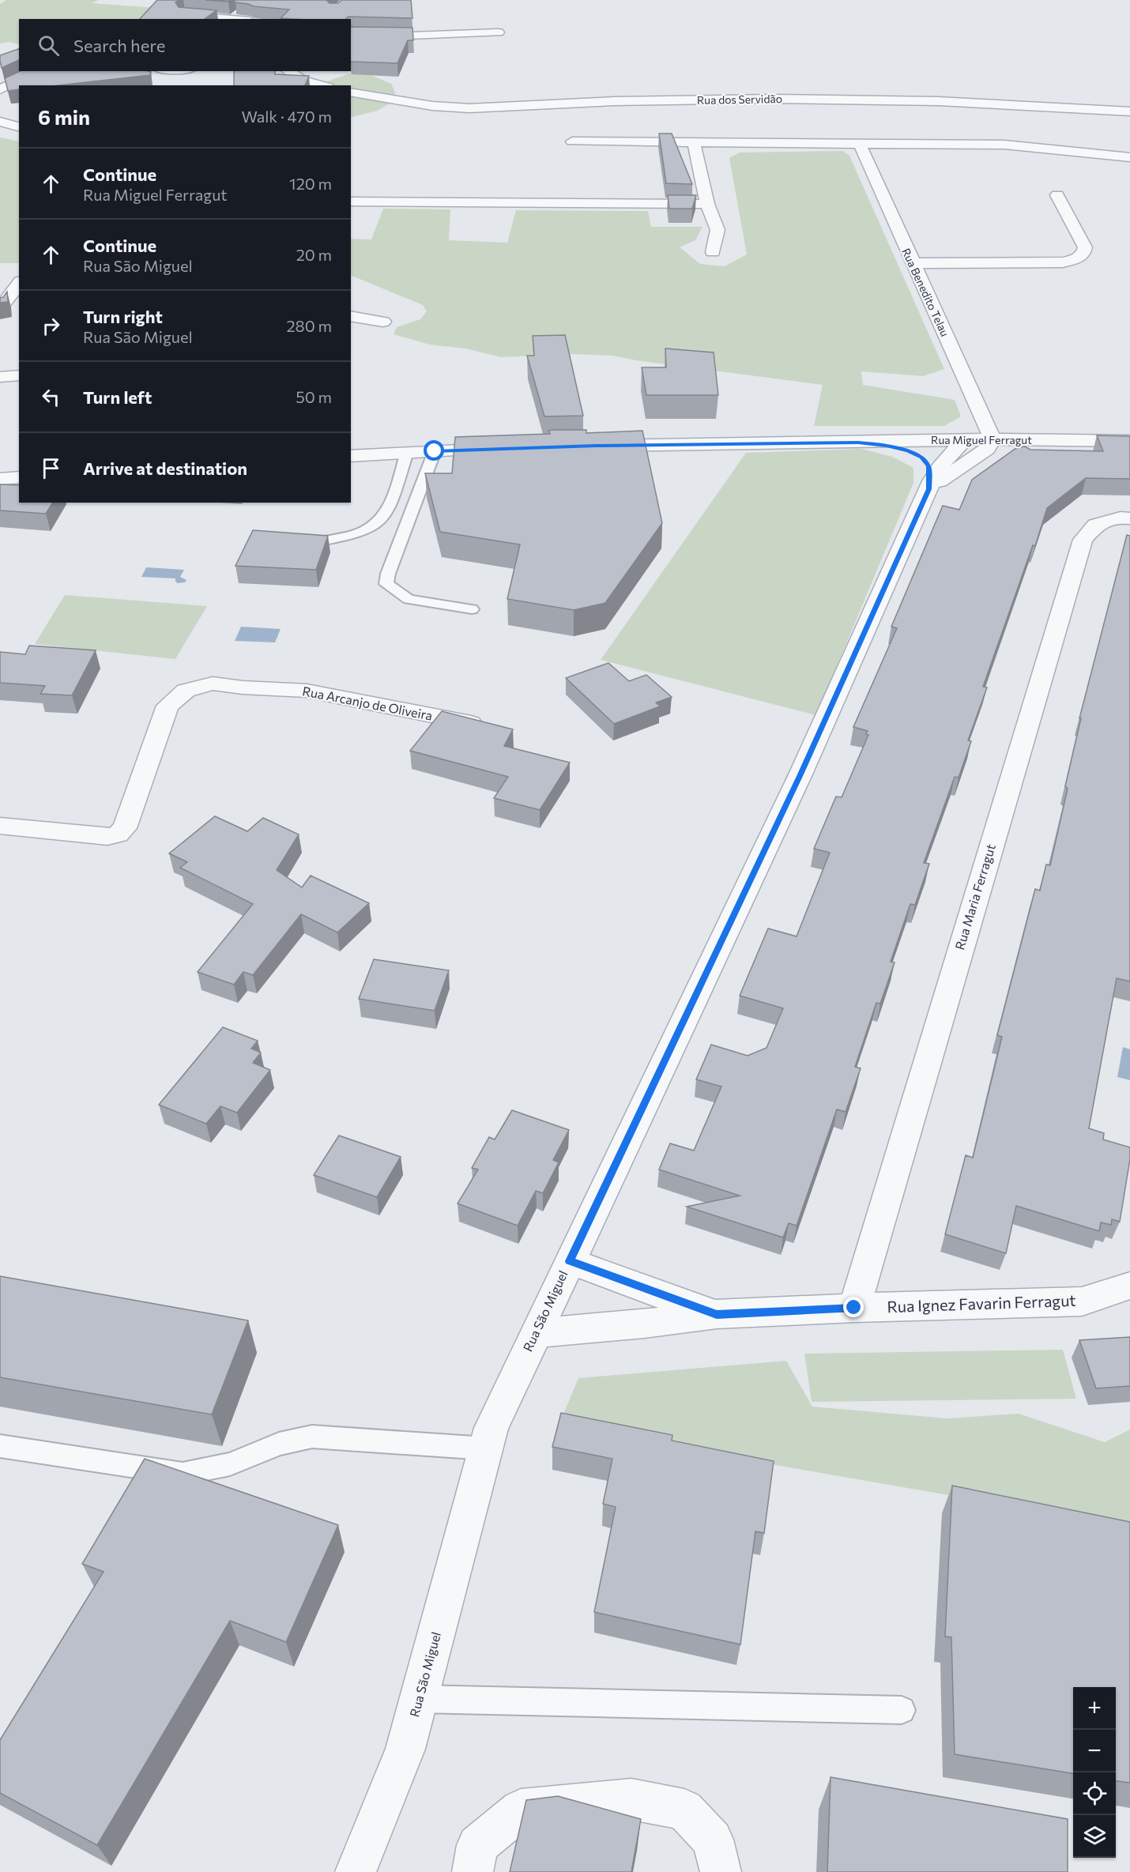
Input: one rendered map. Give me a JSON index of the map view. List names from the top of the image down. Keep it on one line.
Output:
{"streets":{"street":["Rua dos Servidão","Rua Benedito Telau","Rua Miguel Ferragut","Rua Arcanjo de Oliveira","Rua Maria Ferragut","Rua Ignez Favarin Ferragut","Rua São Miguel"]},"crossings":[["Rua Benedito Telau","Rua Miguel Ferragut"],["Rua Miguel Ferragut","Rua São Miguel"],["Rua Maria Ferragut","Rua Ignez Favarin Ferragut"],["Rua Ignez Favarin Ferragut","Rua São Miguel"]],"page":{"search":"Search here","heading":["6 min","Walk · 470 m"],"list":[["Continue","Rua Miguel Ferragut","120 m"],["Continue","Rua São Miguel","20 m"],["Turn right","Rua São Miguel","280 m"],["Turn left","50 m"],"Arrive at destination"],"map_buttons":["+","−"]}}
